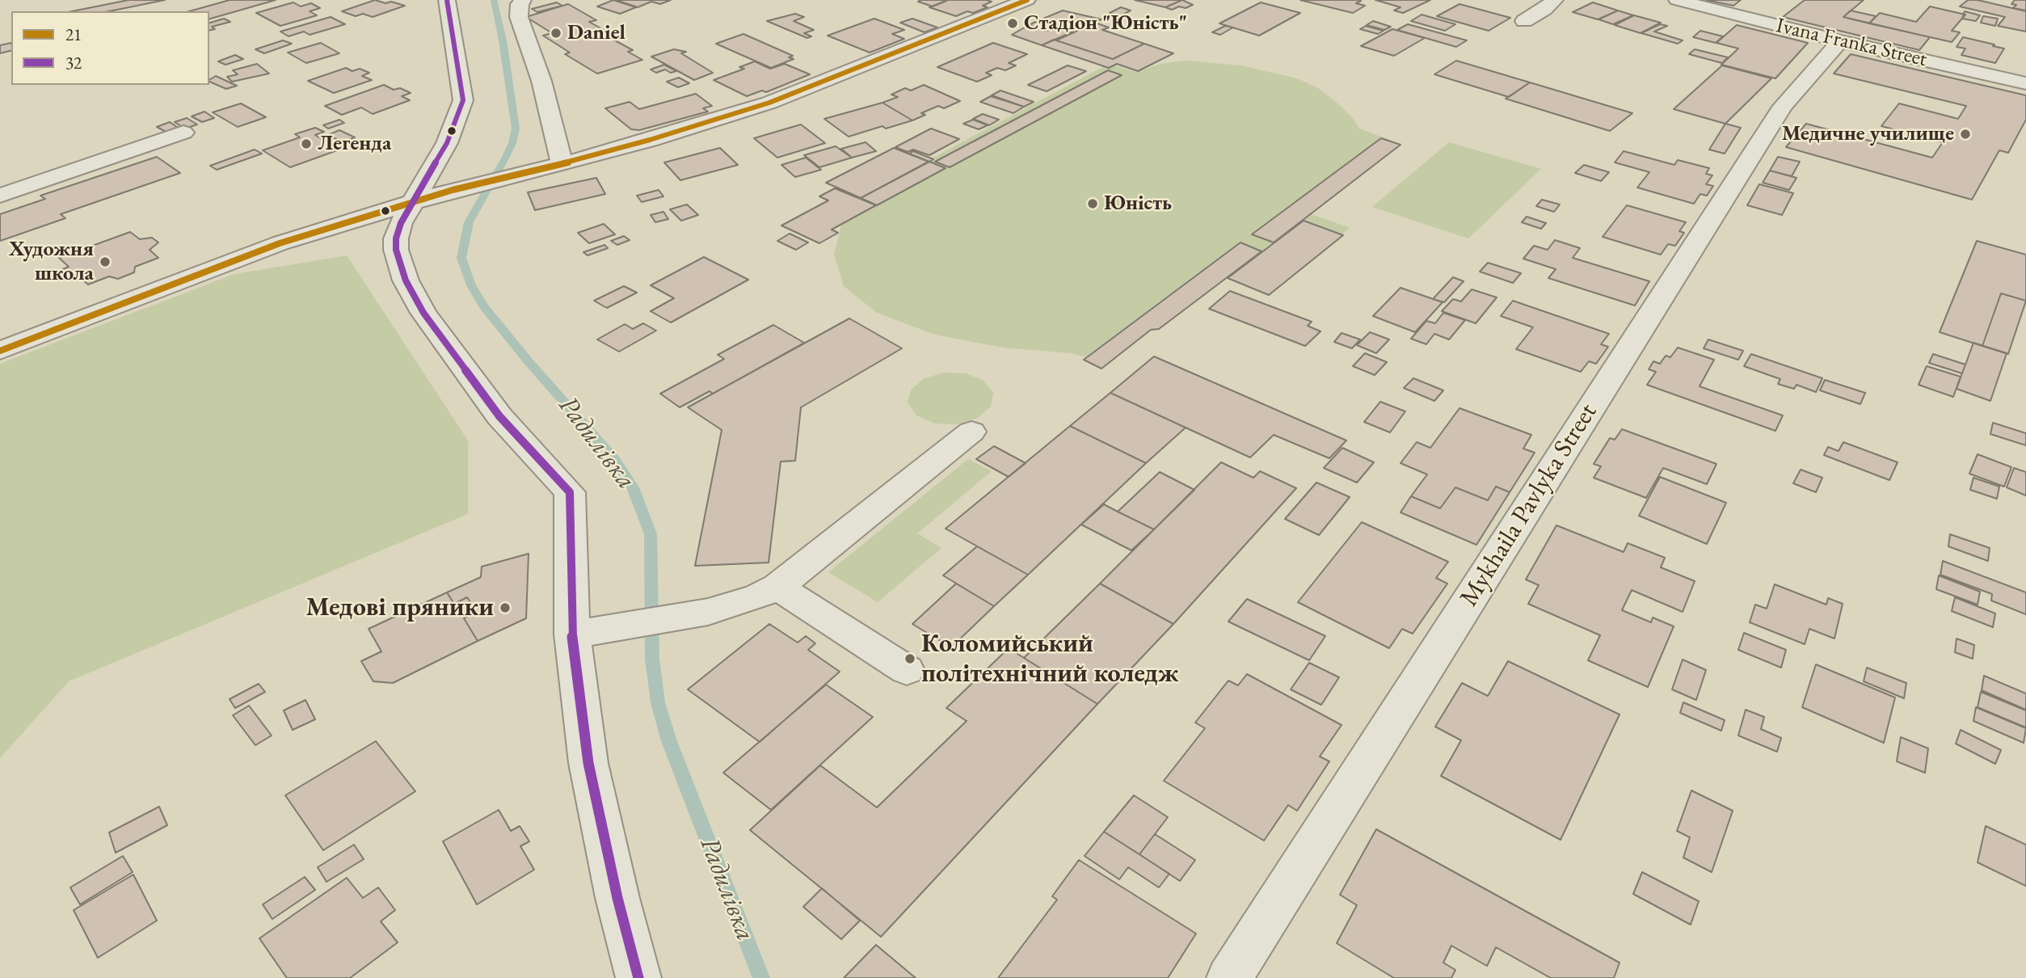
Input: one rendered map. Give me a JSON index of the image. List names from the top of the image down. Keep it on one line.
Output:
{"streets":{"street":["Ivana Franka Street","Mykhaila Pavlyka Street"]},"crossings":[["Ivana Franka Street","Mykhaila Pavlyka Street"]],"water":["Радилівка"],"places":["Стадіон \"Юність\"","Daniel","Медичне училище","Легенда","Юність","Художня школа","Медові пряники","Коломийський політехнічний коледж"],"lines":["transit line 21","transit line 32"],"legend":["21","32"]}
